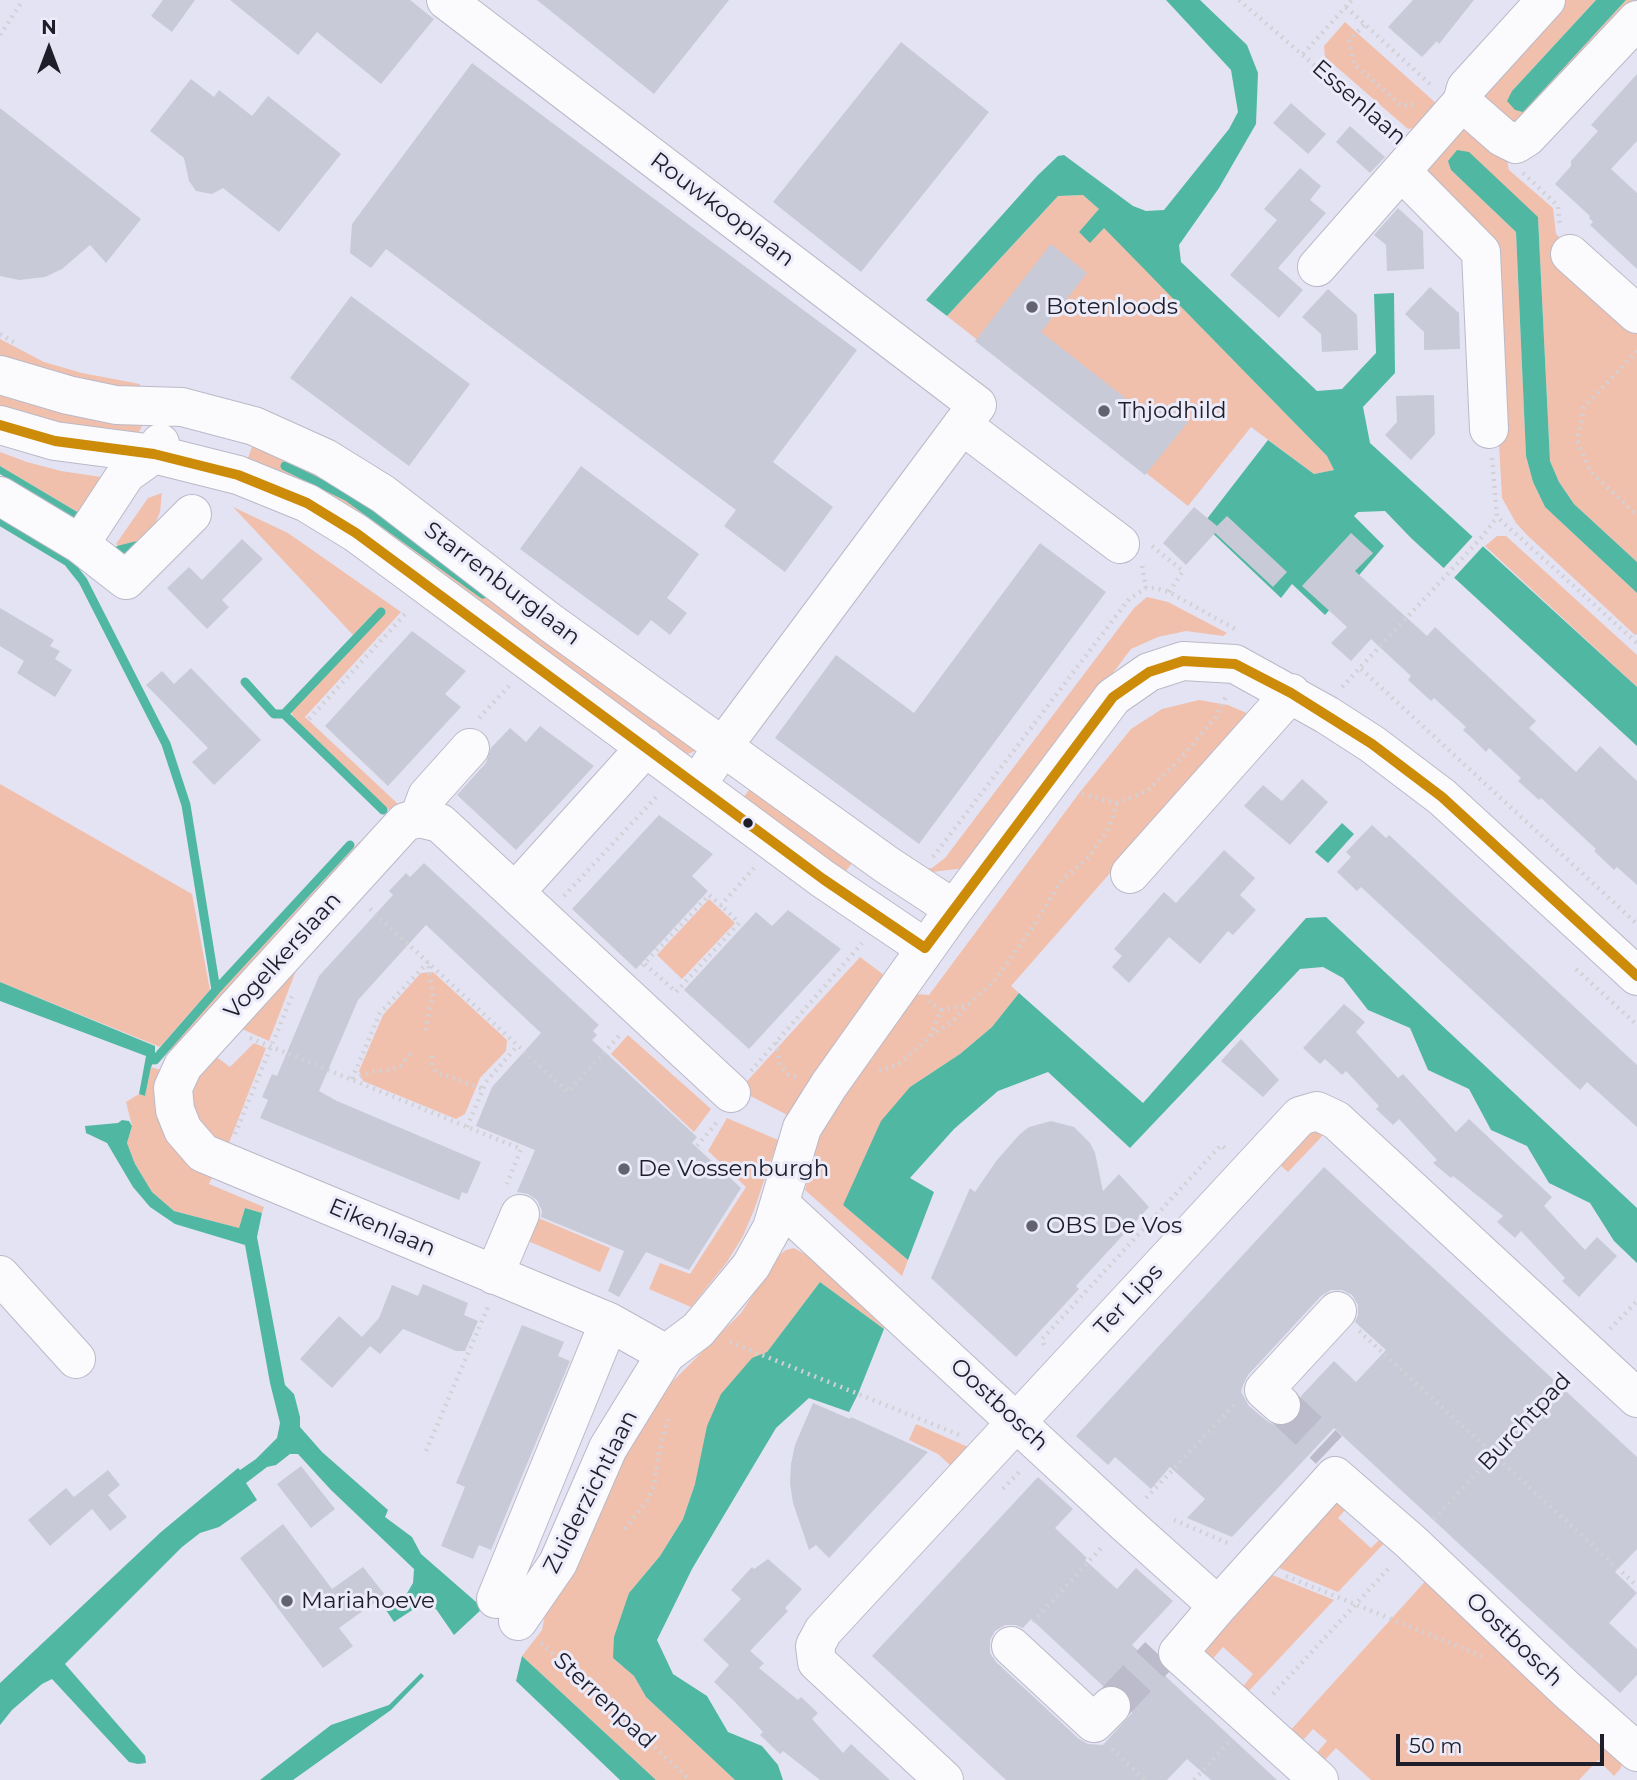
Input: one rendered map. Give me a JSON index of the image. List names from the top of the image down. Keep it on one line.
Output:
{"streets":{"street":["Rouwkooplaan","Starrenburglaan","Vogelkerslaan","Eikenlaan","Ter Lips","Oostbosch","Zuiderzichtlaan"],"path":["Essenlaan","Burchtpad","Sterrenpad"]},"crossings":[["Rouwkooplaan","Starrenburglaan"],["Starrenburglaan","Zuiderzichtlaan"],["Vogelkerslaan","Eikenlaan"],["Eikenlaan","Zuiderzichtlaan"],["Ter Lips","Oostbosch"],["Ter Lips","Burchtpad"],["Oostbosch","Burchtpad"],["Oostbosch","Zuiderzichtlaan"],["Zuiderzichtlaan","Sterrenpad"]],"places":["Botenloods","Thjodhild","De Vossenburgh","OBS De Vos","Mariahoeve"],"scale_bar":"50 m","north":"top"}
